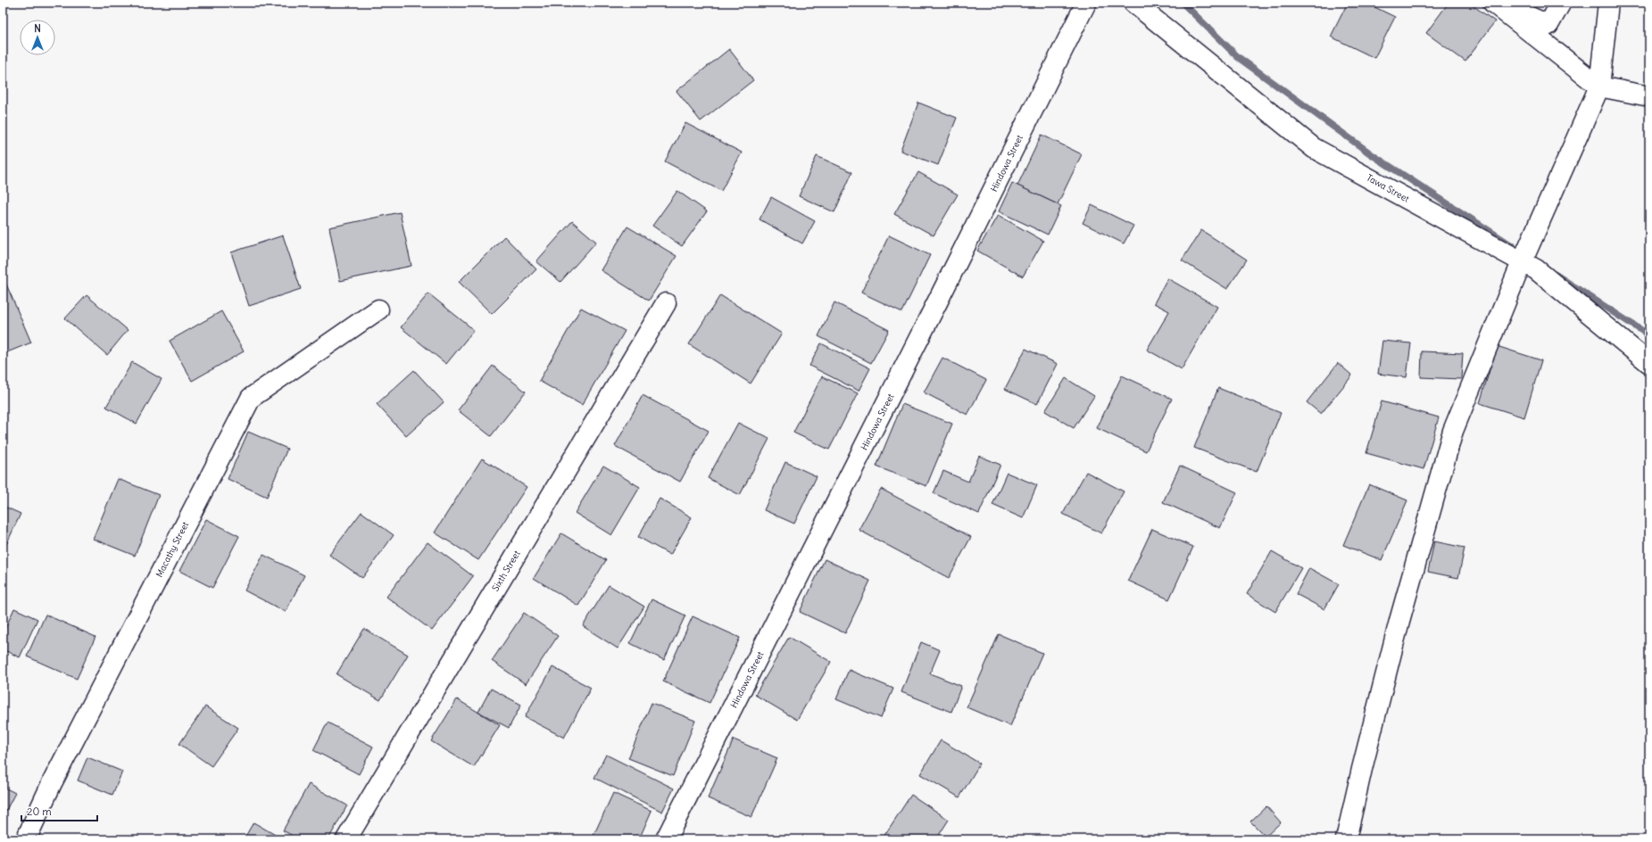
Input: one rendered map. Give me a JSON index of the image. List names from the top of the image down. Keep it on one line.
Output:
{"streets":{"street":["Hindowa Street","Tawa Street","Macathy Street","Sixth Street"]},"scale_bar":"20 m","north":"top"}
